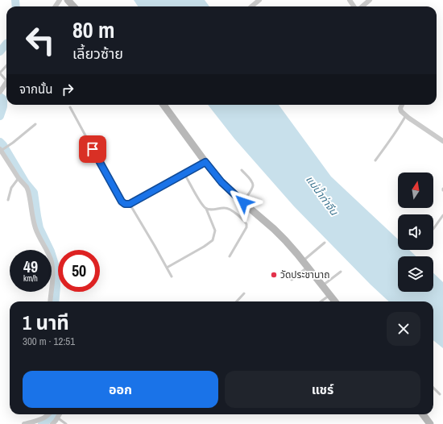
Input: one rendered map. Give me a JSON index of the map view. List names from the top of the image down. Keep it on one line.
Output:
{"water":["แม่น้ำท่าจีน"],"places":["วัดประชานาถ"],"north":"top","page":{"turn":["80 m","เลี้ยวซ้าย"],"then":"จากนั้น","speed":"49 km/h","limit":"50","heading":["1 นาที","300 m · 12:51"],"buttons":["ออก","แชร์"]}}
